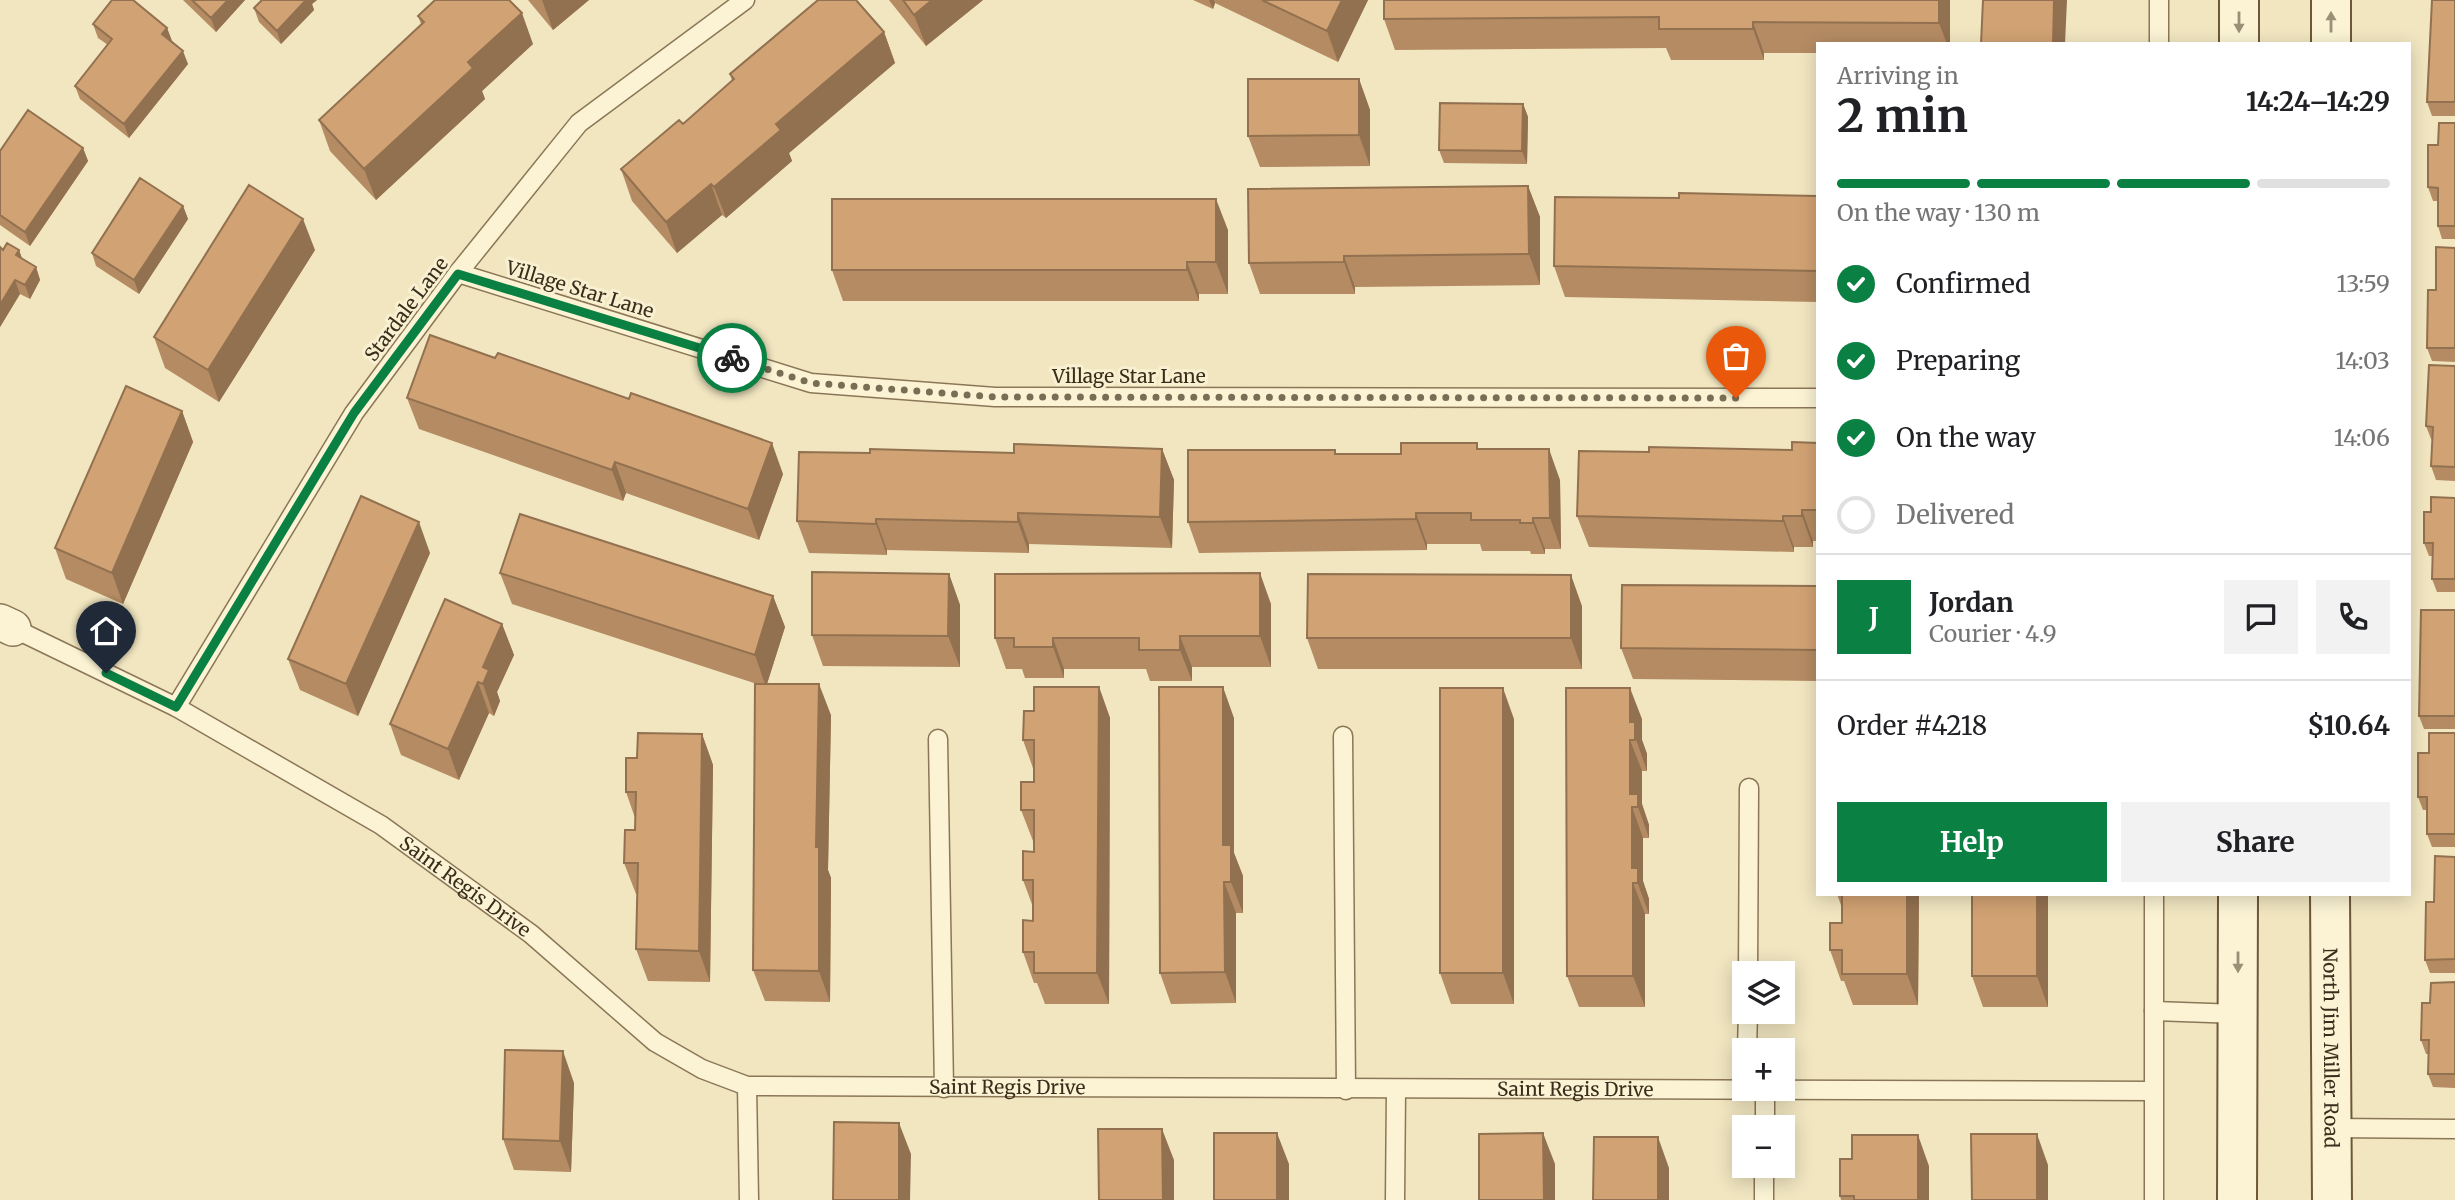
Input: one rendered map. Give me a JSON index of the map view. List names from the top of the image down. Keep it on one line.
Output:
{"streets":{"main road":["North Jim Miller Road"],"lane":["Village Star Lane","Stardale Lane","Saint Regis Drive"]},"crossings":[["Village Star Lane","Stardale Lane"],["Stardale Lane","Saint Regis Drive"]],"page":{"heading":["2 min","Arriving in","14:24–14:29"],"panel":["Jordan","Courier · 4.9","Order #4218","$10.64"],"bar":"On the way · 130 m","list":[["Confirmed","13:59"],["Preparing","14:03"],["On the way","14:06"],"Delivered"],"round":"J","buttons":["Help","Share"],"map_buttons":["+","−"]}}
